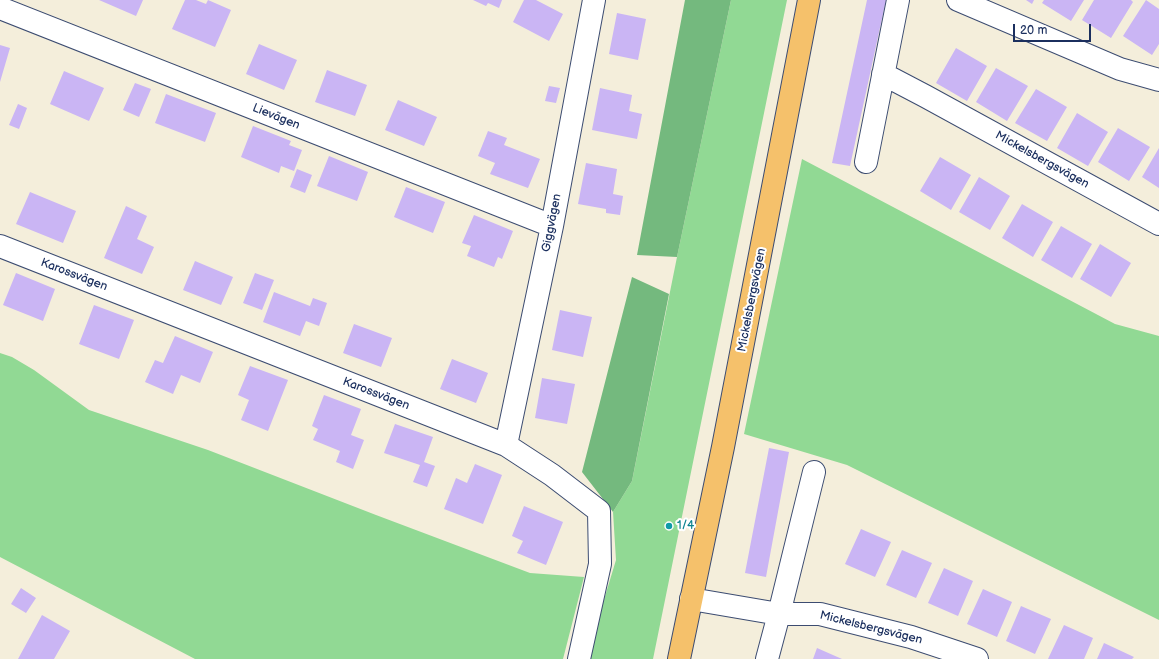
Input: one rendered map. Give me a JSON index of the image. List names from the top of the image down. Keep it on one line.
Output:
{"streets":{"main road":["Mickelsbergsvägen"],"street":["Lievägen","Giggvägen","Karossvägen"]},"crossings":[["Lievägen","Giggvägen"],["Giggvägen","Karossvägen"]],"places":["1/4"],"scale_bar":"20 m"}
